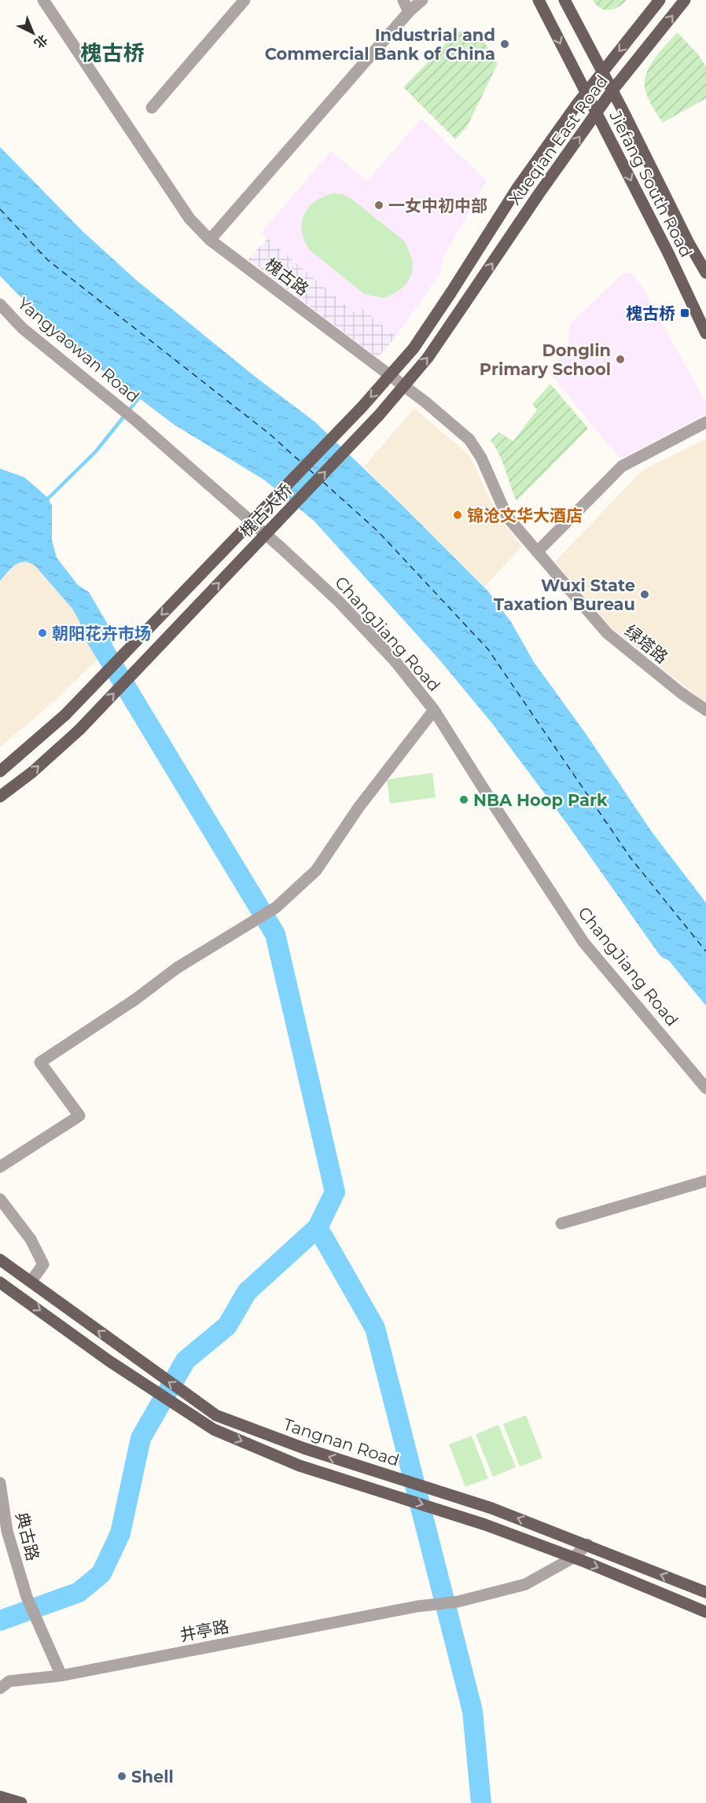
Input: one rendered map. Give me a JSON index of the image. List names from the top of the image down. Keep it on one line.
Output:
{"streets":{"main road":["Xueqian East Road","Jiefang South Road","槐古大桥","Tangnan Road"],"street":["槐古路","Yangyaowan Road","ChangJiang Road","绿塔路","典古路","井亭路"]},"crossings":[["Xueqian East Road","Jiefang South Road"],["Xueqian East Road","槐古大桥"],["槐古路","绿塔路"],["Yangyaowan Road","ChangJiang Road"],["Tangnan Road","井亭路"],["典古路","井亭路"]],"districts":["槐古桥"],"places":{"other":["Industrial and Commercial Bank of China","一女中初中部","Donglin Primary School","锦沧文华大酒店","Wuxi State Taxation Bureau","朝阳花卉市场","NBA Hoop Park","Shell"],"transit":["槐古桥"]},"north":"bottom right"}
